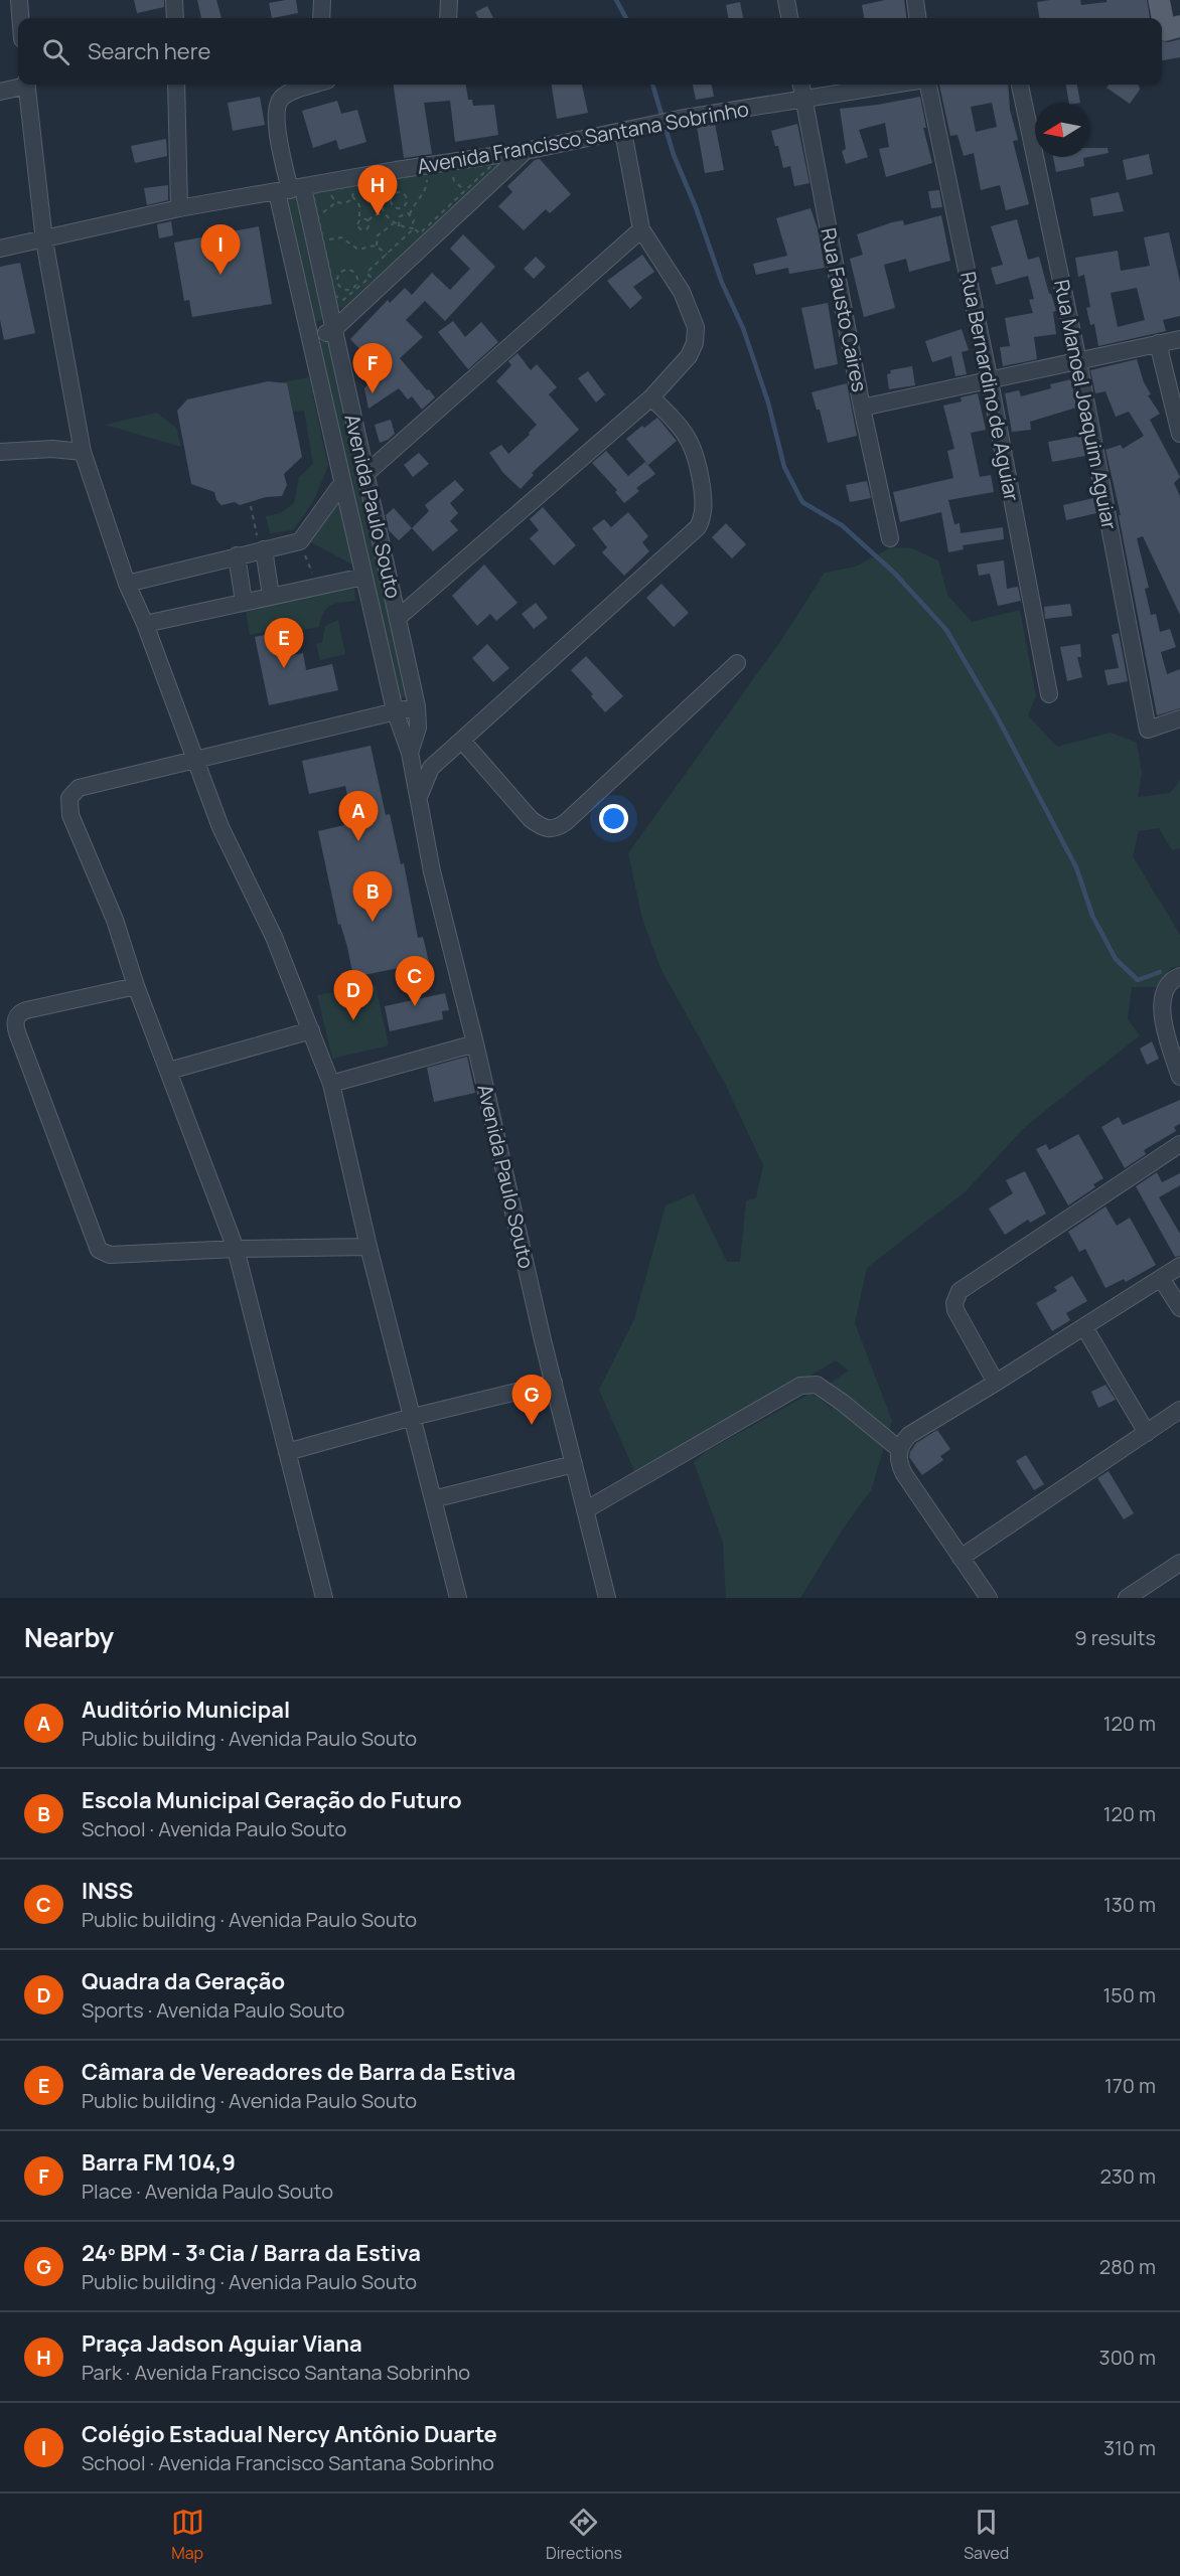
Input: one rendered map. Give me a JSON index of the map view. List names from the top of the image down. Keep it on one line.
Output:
{"streets":{"street":["Avenida Francisco Santana Sobrinho","Rua Fausto Caires","Rua Bernardino de Aguiar","Rua Manoel Joaquim Aguiar","Avenida Paulo Souto"]},"crossings":[["Avenida Francisco Santana Sobrinho","Rua Fausto Caires"],["Avenida Francisco Santana Sobrinho","Avenida Paulo Souto"]],"north":"left","page":{"search":"Search here","pins":["H","I","F","E","A","B","C","D","G"],"heading":["Nearby","9 results"],"list":[{"mark":"A","name":"Auditório Municipal","note":"Public building · Avenida Paulo Souto","value":"120 m"},{"mark":"B","name":"Escola Municipal Geração do Futuro","note":"School · Avenida Paulo Souto","value":"120 m"},{"mark":"C","name":"INSS","note":"Public building · Avenida Paulo Souto","value":"130 m"},{"mark":"D","name":"Quadra da Geração","note":"Sports · Avenida Paulo Souto","value":"150 m"},{"mark":"E","name":"Câmara de Vereadores de Barra da Estiva","note":"Public building · Avenida Paulo Souto","value":"170 m"},{"mark":"F","name":"Barra FM 104,9","note":"Place · Avenida Paulo Souto","value":"230 m"},{"mark":"G","name":"24º BPM - 3ª Cia / Barra da Estiva","note":"Public building · Avenida Paulo Souto","value":"280 m"},{"mark":"H","name":"Praça Jadson Aguiar Viana","note":"Park · Avenida Francisco Santana Sobrinho","value":"300 m"},{"mark":"I","name":"Colégio Estadual Nercy Antônio Duarte","note":"School · Avenida Francisco Santana Sobrinho","value":"310 m"}],"nav":["Map","Directions","Saved"]}}
